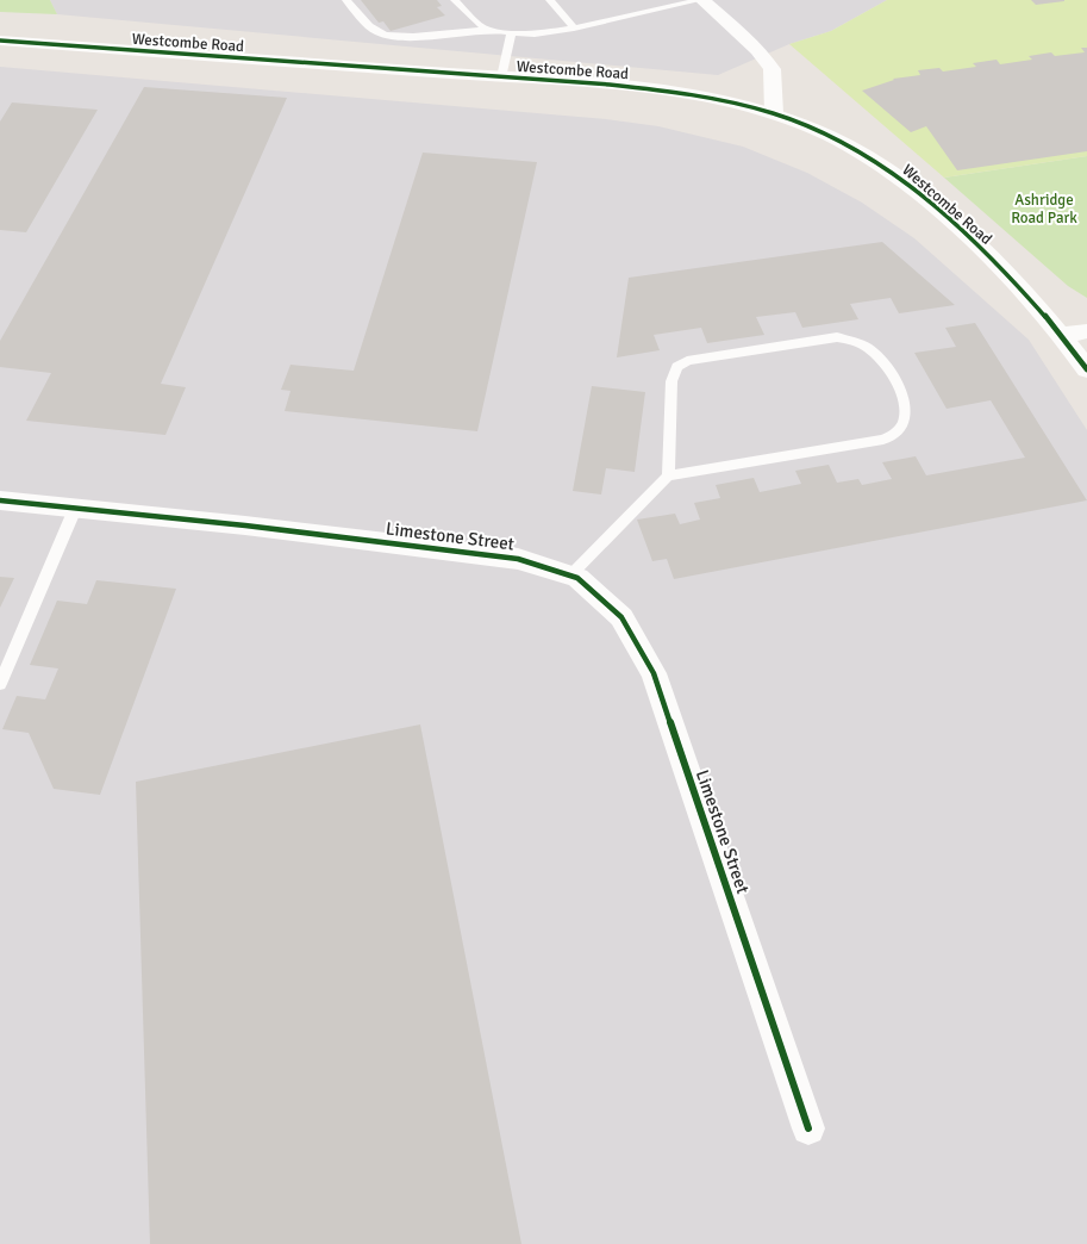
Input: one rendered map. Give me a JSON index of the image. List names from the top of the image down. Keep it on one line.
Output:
{"streets":{"street":["Westcombe Road","Limestone Street"]},"parks":["Ashridge Road Park"]}
